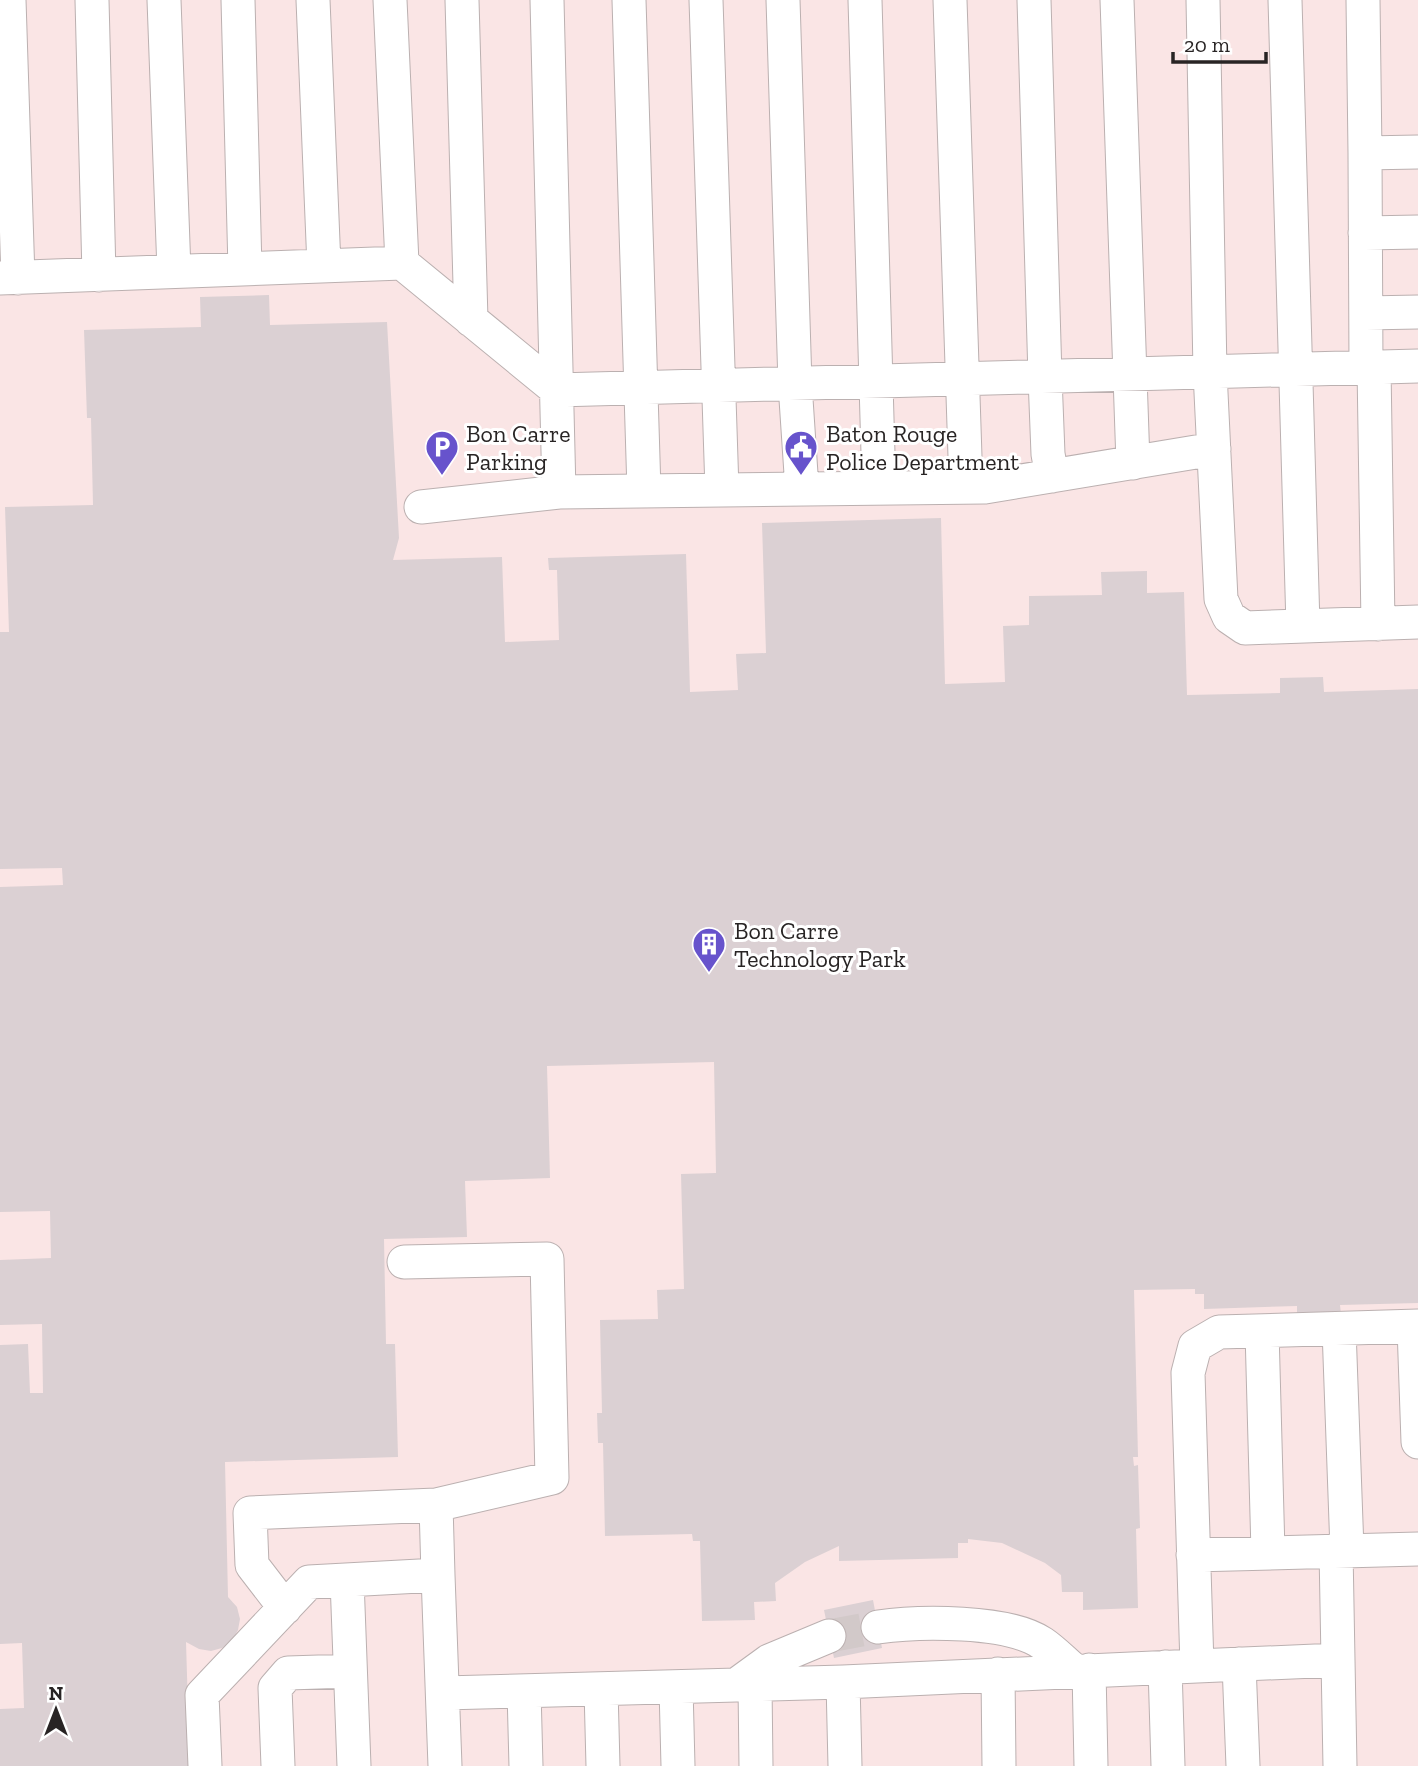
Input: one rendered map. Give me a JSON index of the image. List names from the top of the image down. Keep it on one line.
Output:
{"places":{"parking":["Bon Carre Parking"],"public building":["Baton Rouge Police Department"],"building":["Bon Carre Technology Park"]},"scale_bar":"20 m","north":"top"}
